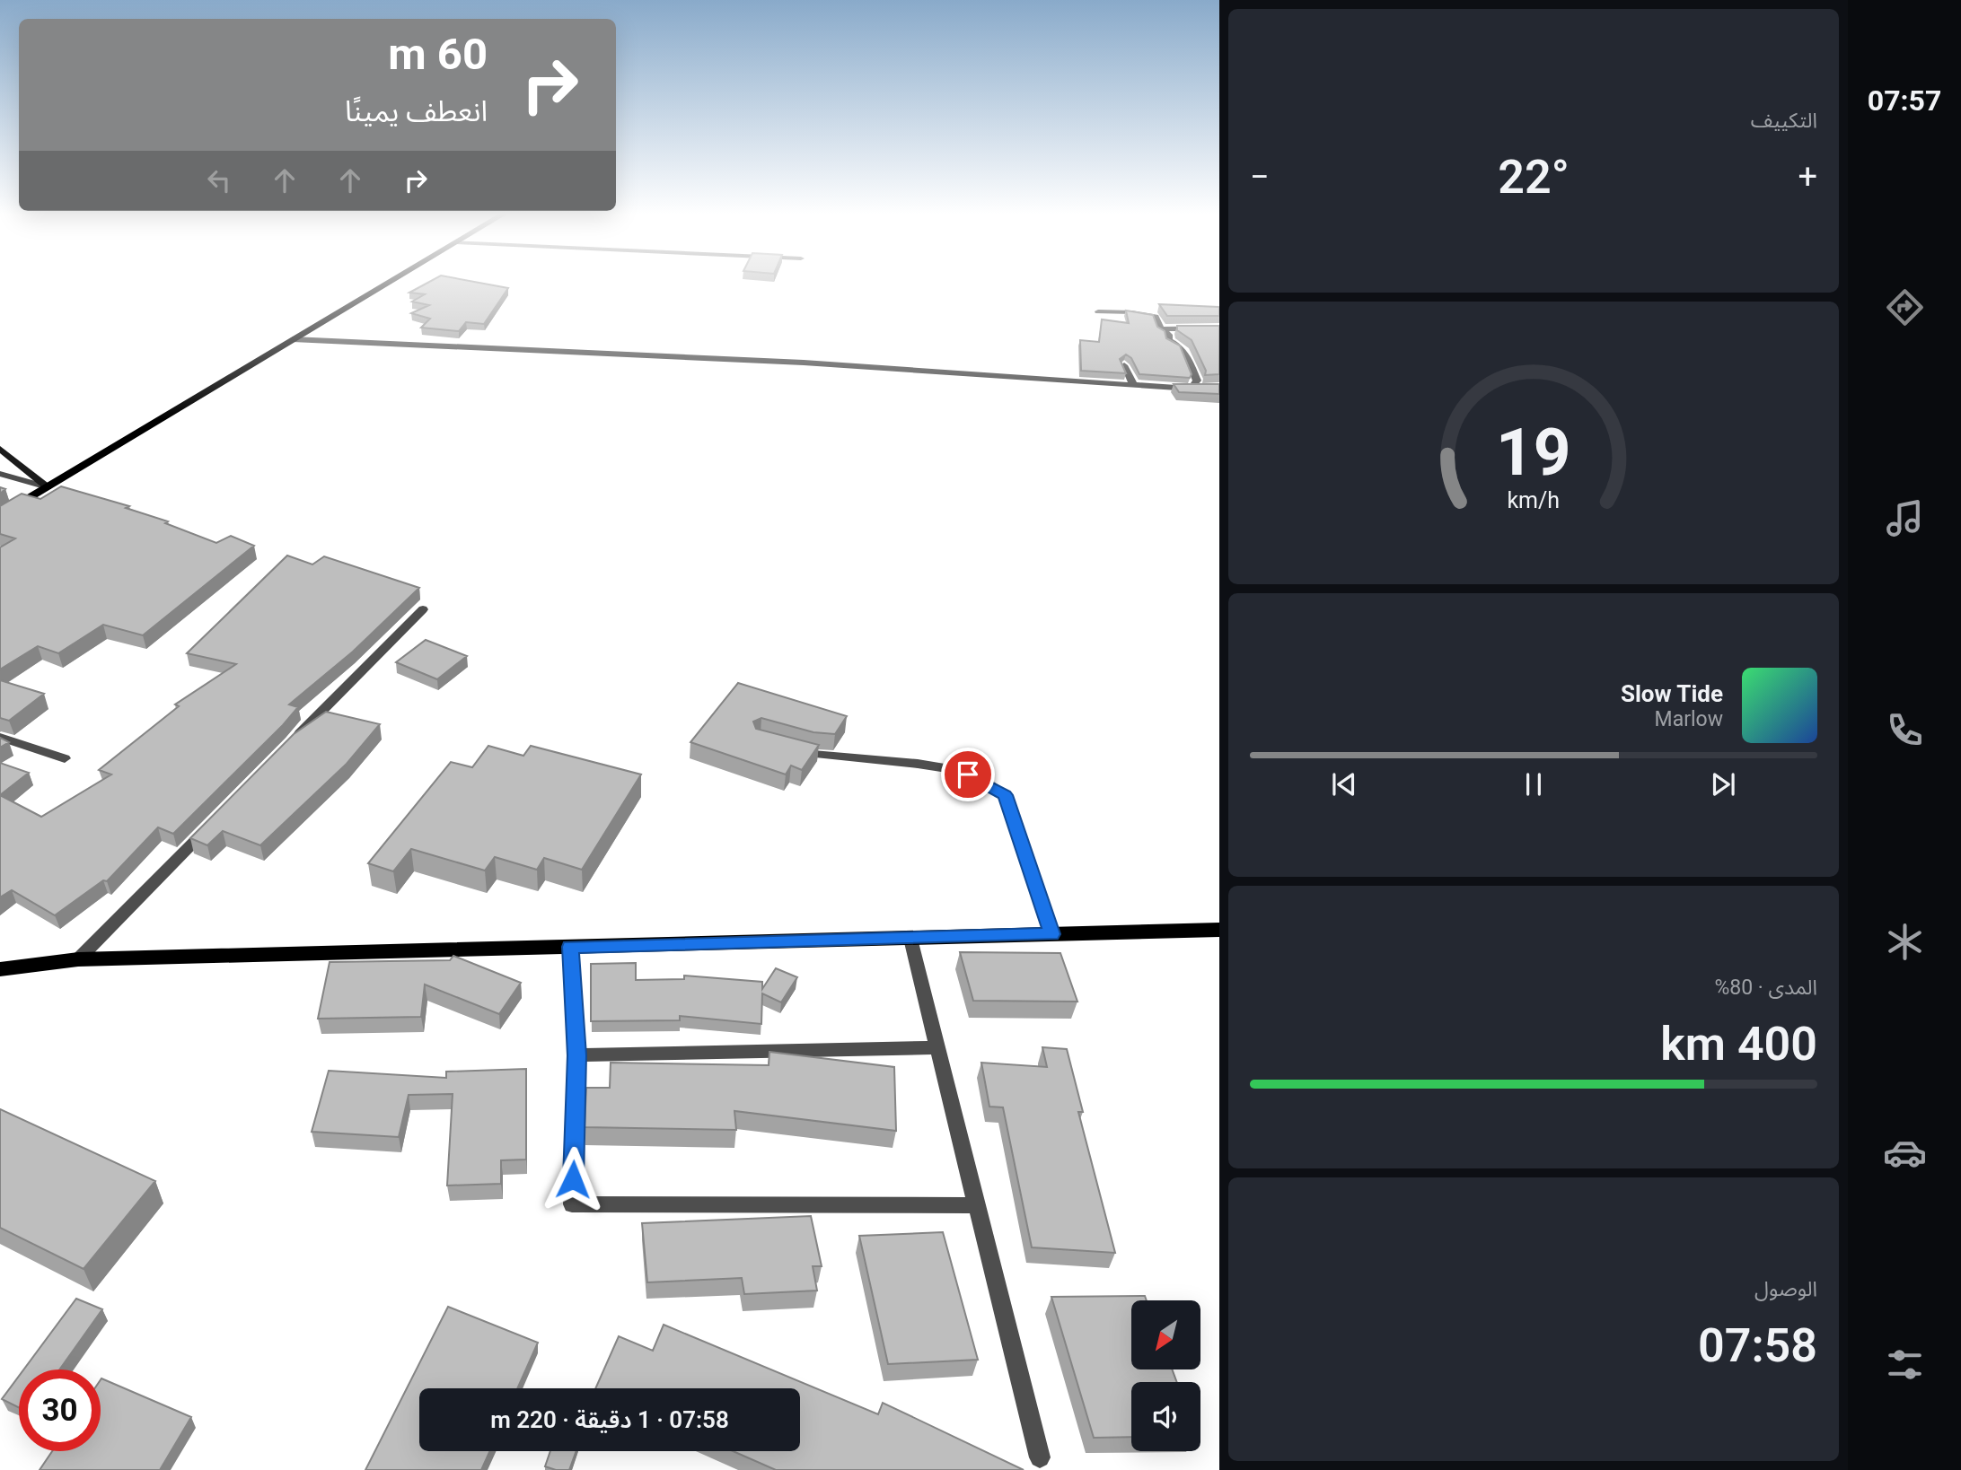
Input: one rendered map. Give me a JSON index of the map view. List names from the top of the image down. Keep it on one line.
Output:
{"north":"bottom left","page":{"tabs":"07:57","tile":["التكييف",["المدى · 80%","400 km"],["الوصول","07:58"]],"turn":["60 m","انعطف يمينًا"],"heat":["−","22°","+"],"song":["Slow Tide","Marlow"],"limit":"30","trip":"07:58 · 1 دقيقة · 220 m","gauge":["19","km/h"]}}
